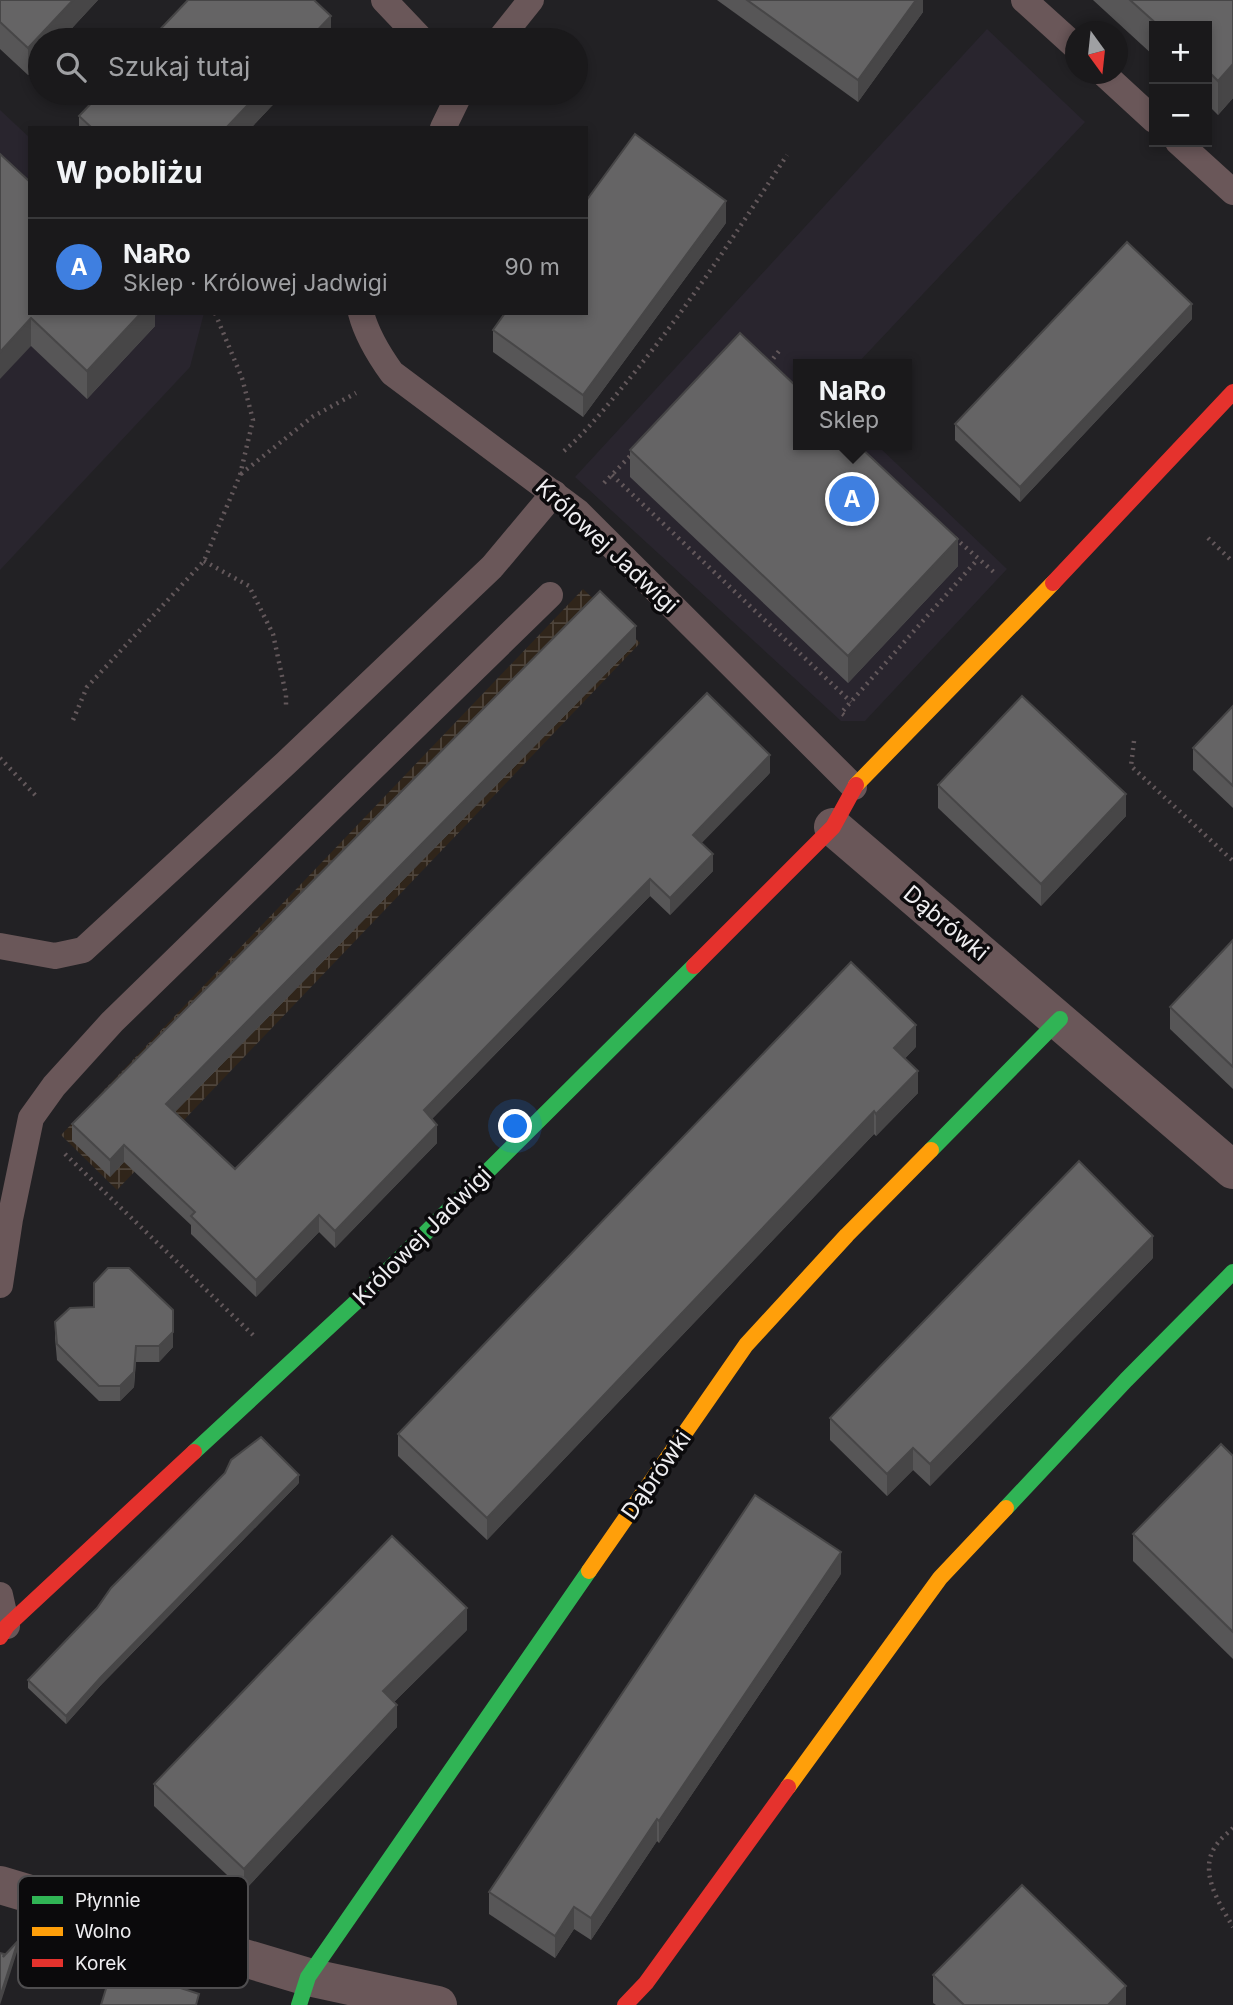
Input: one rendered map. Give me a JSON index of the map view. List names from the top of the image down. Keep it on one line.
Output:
{"streets":{"street":["Królowej Jadwigi","Dąbrówki"]},"crossings":[["Królowej Jadwigi","Dąbrówki"]],"legend":["Płynnie","Wolno","Korek"],"north":"bottom","page":{"map_buttons":["+","−"],"search":"Szukaj tutaj","heading":"W pobliżu","list":[{"mark":"A","name":"NaRo","note":"Sklep · Królowej Jadwigi","value":"90 m"}],"popup":["NaRo","Sklep"],"pins":"A"}}
